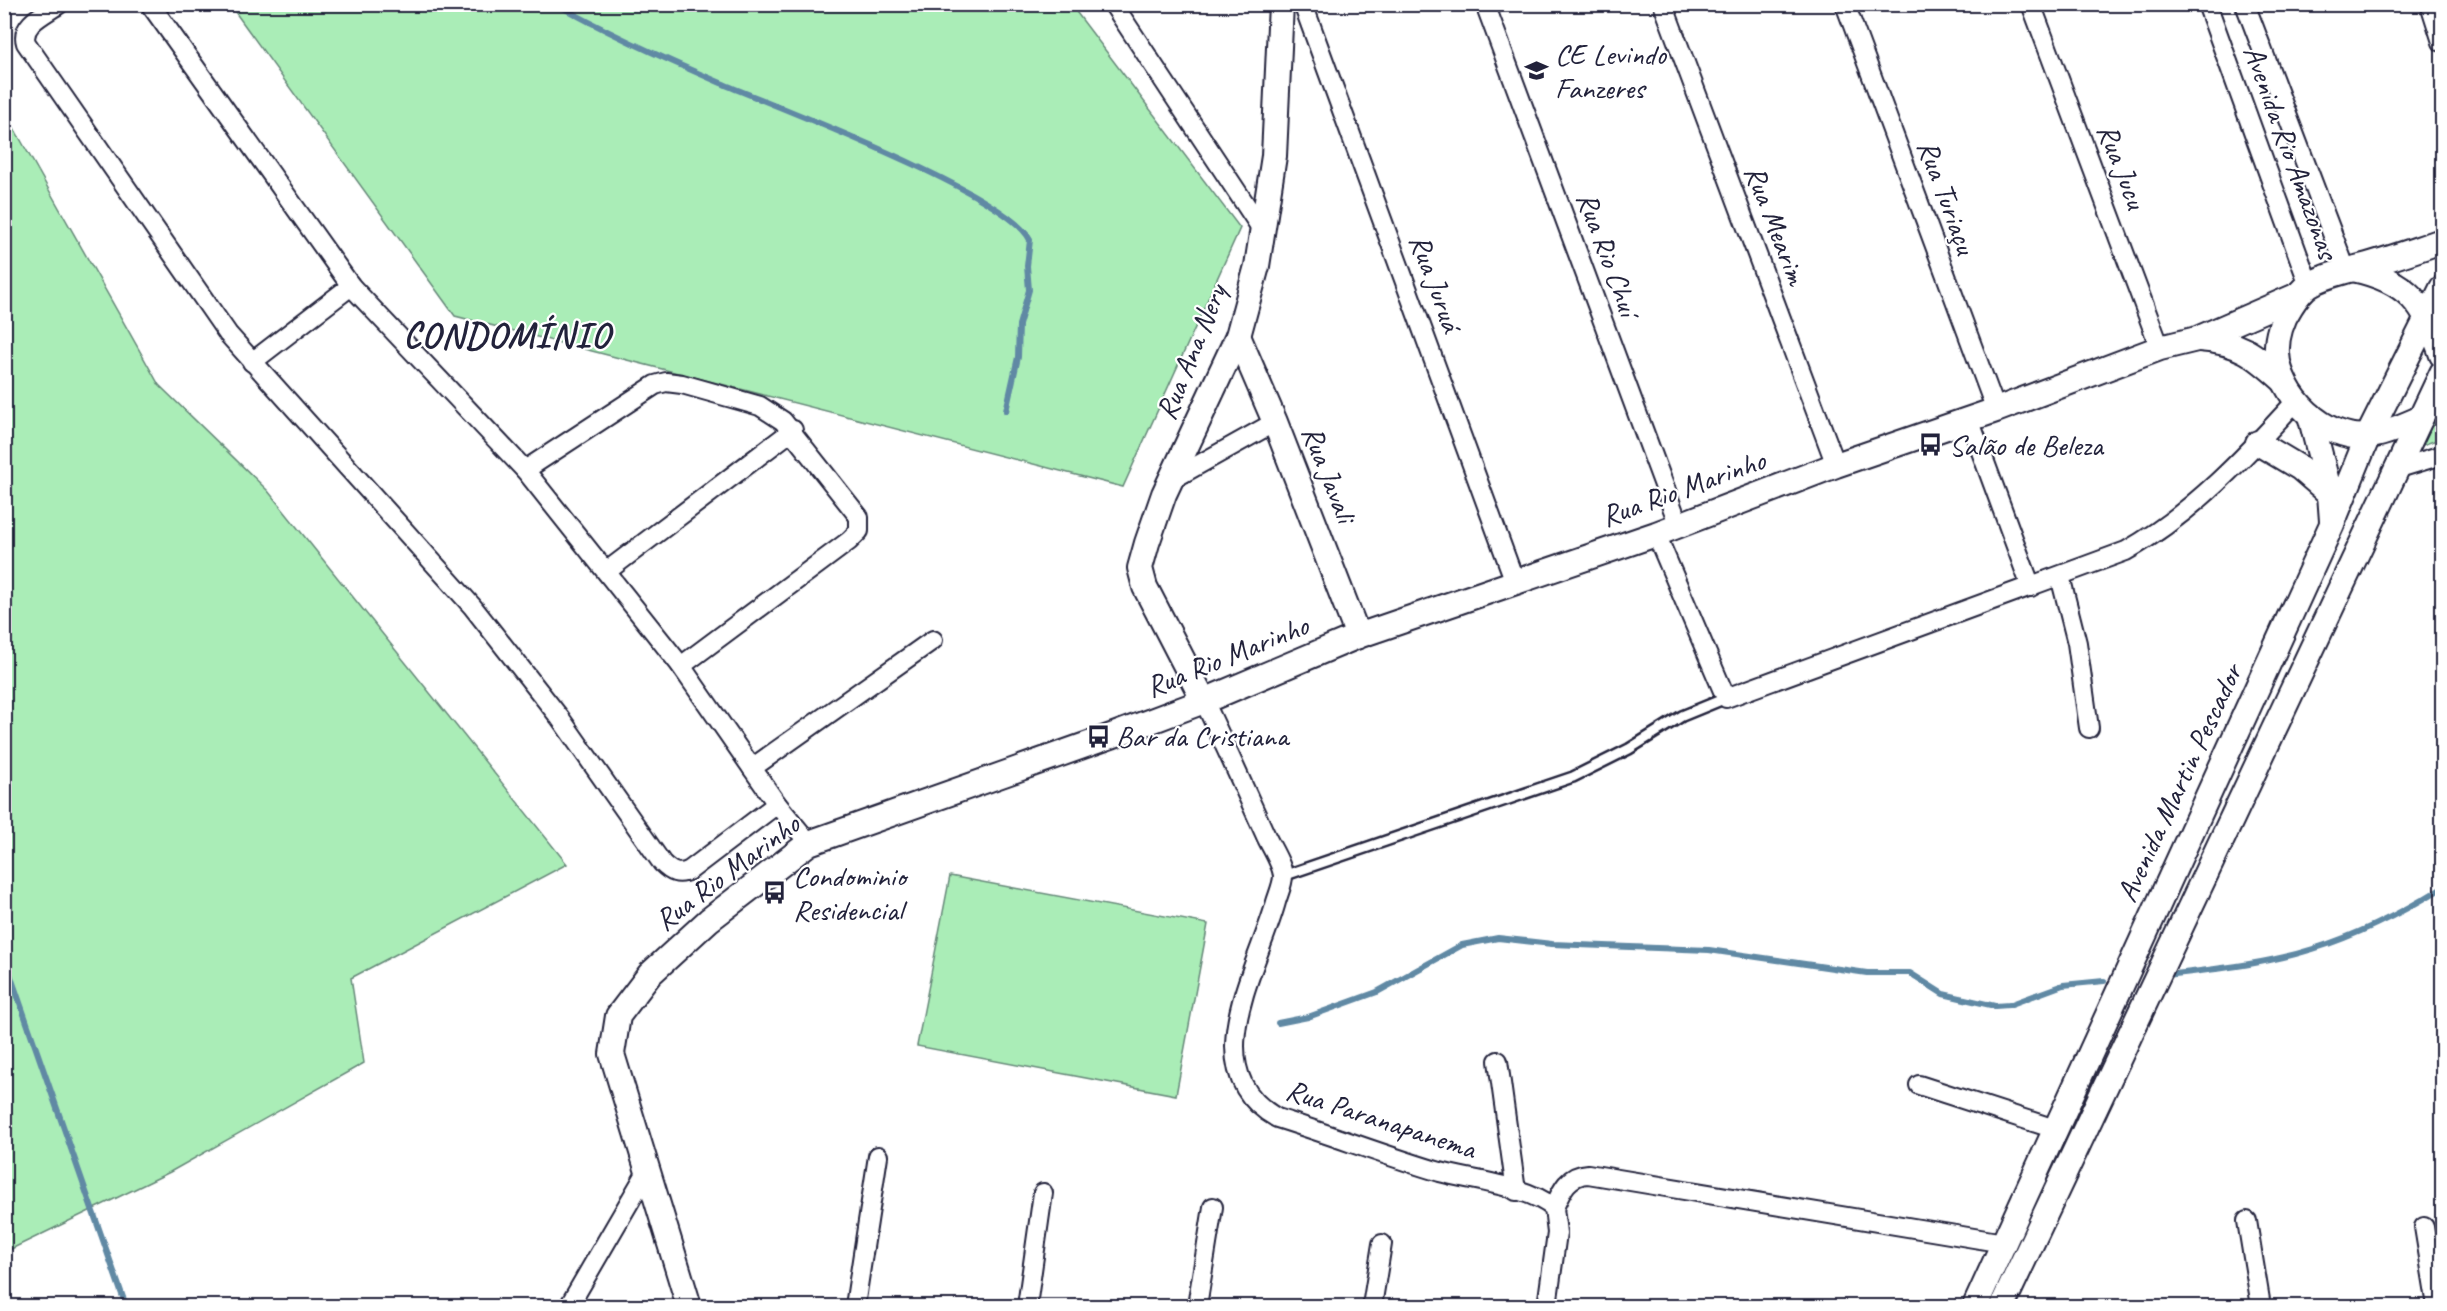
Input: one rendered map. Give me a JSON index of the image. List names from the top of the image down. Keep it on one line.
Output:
{"streets":{"street":["Avenida Rio Amazonas","Rua Jucu","Rua Turiaçu","Rua Mearim","Rua Rio Chuí","Rua Juruá","Rua Ana Nery","Rua Javali","Rua Rio Marinho","Avenida Martin Pescador","Rua Paranapanema"]},"crossings":[["Avenida Rio Amazonas","Rua Rio Marinho"],["Avenida Rio Amazonas","Avenida Martin Pescador"],["Rua Jucu","Rua Rio Marinho"],["Rua Turiaçu","Rua Rio Marinho"],["Rua Mearim","Rua Rio Marinho"],["Rua Rio Chuí","Rua Rio Marinho"],["Rua Juruá","Rua Rio Marinho"],["Rua Ana Nery","Rua Javali"],["Rua Ana Nery","Rua Rio Marinho"],["Rua Javali","Rua Rio Marinho"],["Rua Rio Marinho","Avenida Martin Pescador"]],"districts":["CONDOMÍNIO"],"places":{"school or university":["CE Levindo Fanzeres"],"bus stop":["Salão de Beleza","Bar da Cristiana","Condominio Residencial"]}}
